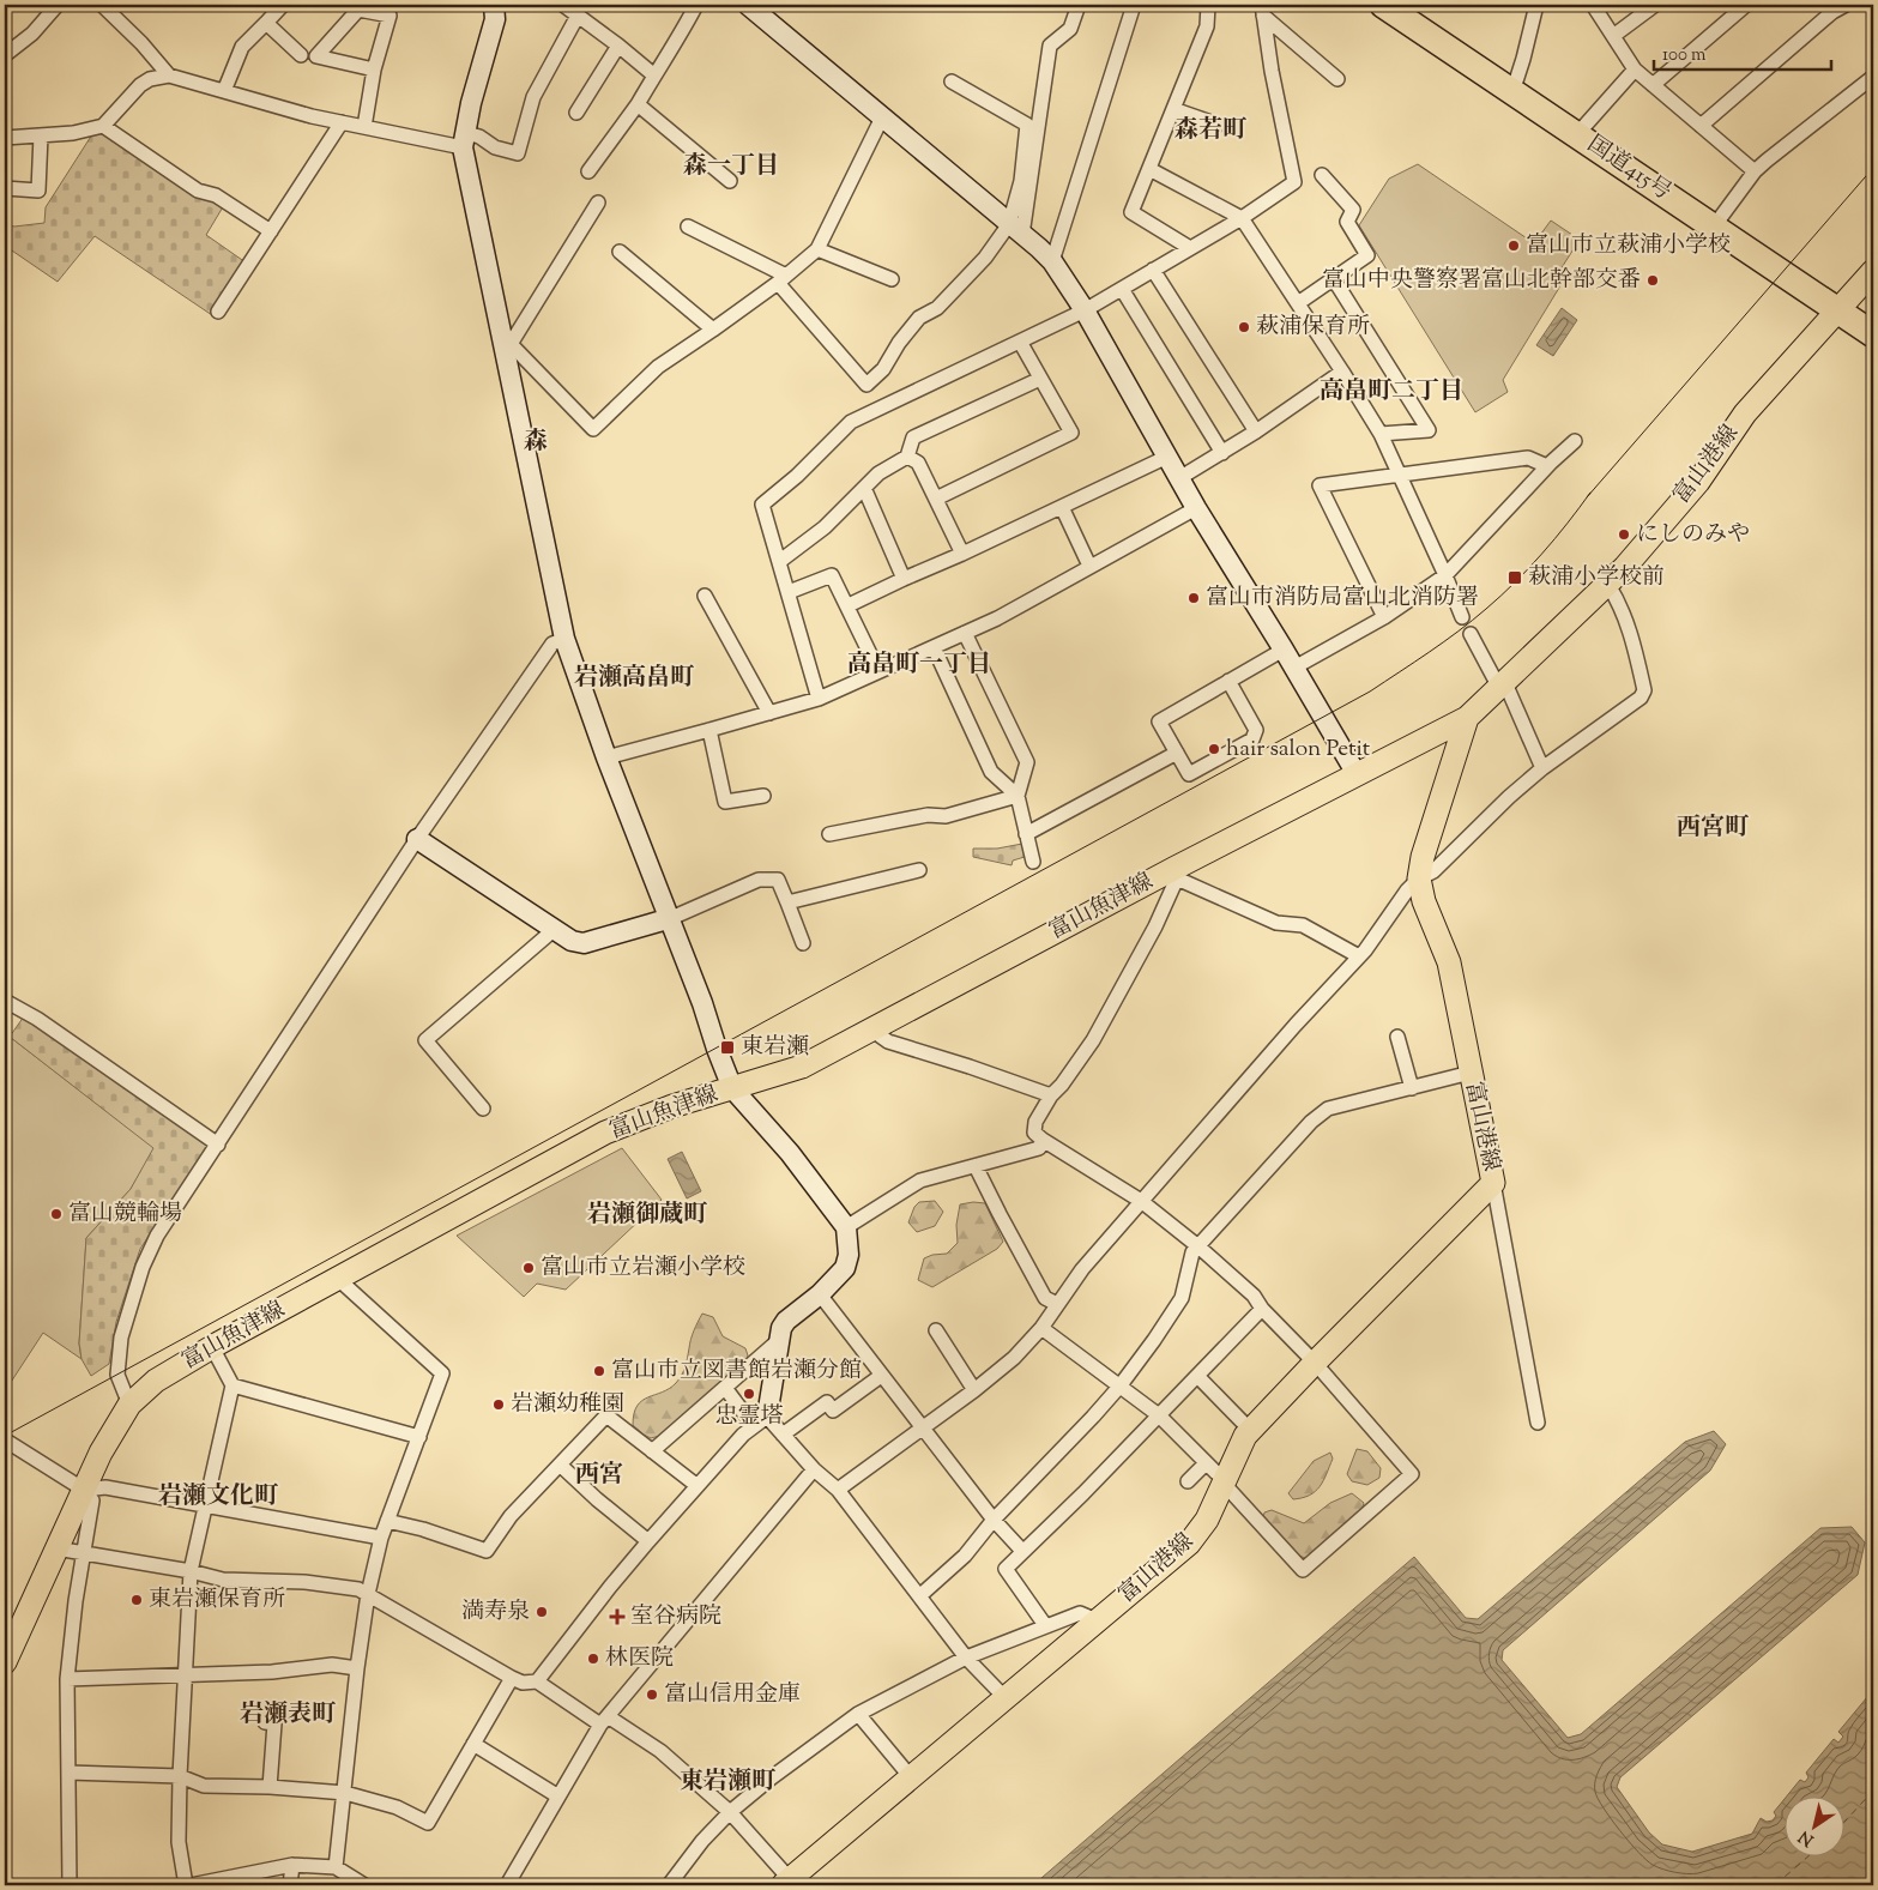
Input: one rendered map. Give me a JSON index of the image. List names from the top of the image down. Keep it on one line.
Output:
{"streets":{"highway":["国道415号"],"main road":["富山港線","富山魚津線"]},"crossings":[["国道415号","富山港線"],["富山港線","富山魚津線"]],"districts":["森若町","森一丁目","高畠町二丁目","森","高畠町一丁目","岩瀬高畠町","西宮町","岩瀬御蔵町","西宮","岩瀬文化町","岩瀬表町","東岩瀬町"],"places":{"other":["富山市立萩浦小学校","富山中央警察署富山北幹部交番","萩浦保育所","にしのみや","富山市消防局富山北消防署","hair salon Petit","富山競輪場","富山市立岩瀬小学校","富山市立図書館岩瀬分館","忠霊塔","岩瀬幼稚園","東岩瀬保育所","満寿泉","林医院","富山信用金庫"],"transit":["萩浦小学校前","東岩瀬"],"health":["室谷病院"]},"scale_bar":"100 m","north":"bottom left"}
